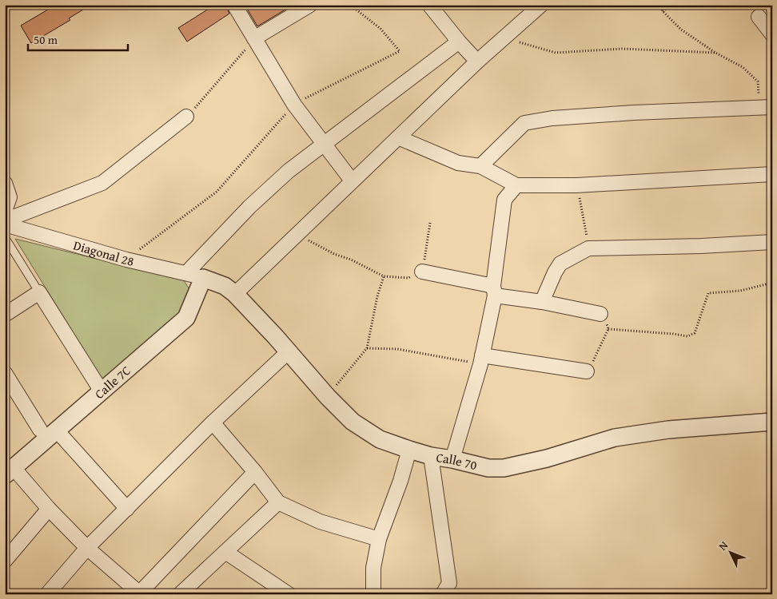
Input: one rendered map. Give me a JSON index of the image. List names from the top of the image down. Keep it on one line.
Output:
{"streets":{"street":["Diagonal 28","Calle 7C","Calle 70"]},"crossings":[["Diagonal 28","Calle 7C"],["Diagonal 28","Calle 70"],["Calle 7C","Calle 70"]],"scale_bar":"50 m","north":"top left"}
